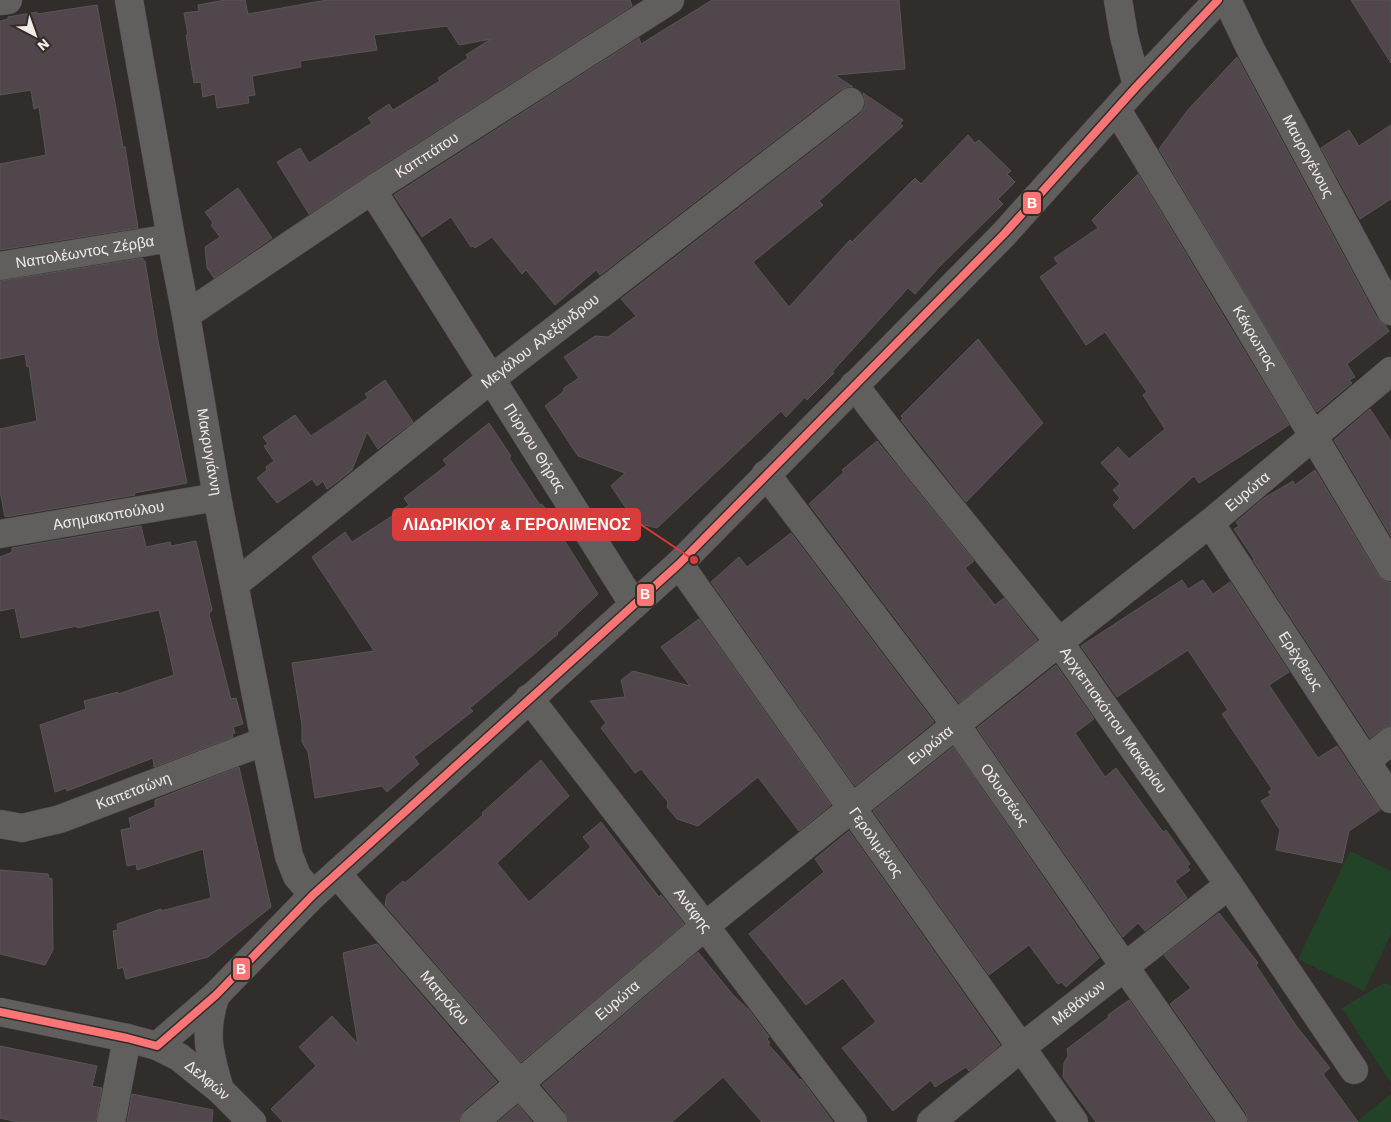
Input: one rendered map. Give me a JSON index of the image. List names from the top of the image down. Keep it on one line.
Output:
{"streets":{"street":["Καππάτου","Μαυρογένους","Ναπολέωντος Ζέρβα","Κέκρωπος","Μεγάλου Αλεξάνδρου","Πύργου Θήρας","Μακρυγιάννη","Ευρώτα","Ασημακοπούλου","Ερέχθεως","Αρχιεπισκόπου Μακαρίου","Καπετσώνη","Οδυσσέως","Γερολιμένος","Ανάφης","Ματρόζου","Μεθάνων","Δελφών"]},"crossings":[["Καππάτου","Πύργου Θήρας"],["Καππάτου","Μακρυγιάννη"],["Ναπολέωντος Ζέρβα","Μακρυγιάννη"],["Κέκρωπος","Ευρώτα"],["Μεγάλου Αλεξάνδρου","Πύργου Θήρας"],["Μεγάλου Αλεξάνδρου","Μακρυγιάννη"],["Μακρυγιάννη","Ασημακοπούλου"],["Μακρυγιάννη","Καπετσώνη"],["Ευρώτα","Ερέχθεως"],["Ευρώτα","Αρχιεπισκόπου Μακαρίου"],["Ευρώτα","Οδυσσέως"],["Ευρώτα","Γερολιμένος"],["Ευρώτα","Ανάφης"],["Ευρώτα","Ματρόζου"],["Αρχιεπισκόπου Μακαρίου","Μεθάνων"],["Οδυσσέως","Μεθάνων"],["Γερολιμένος","Μεθάνων"]],"places":["ΛΙΔΩΡΙΚΙΟΥ & ΓΕΡΟΛΙΜΕΝΟΣ"],"lines":["transit line Β"],"north":"bottom right"}
